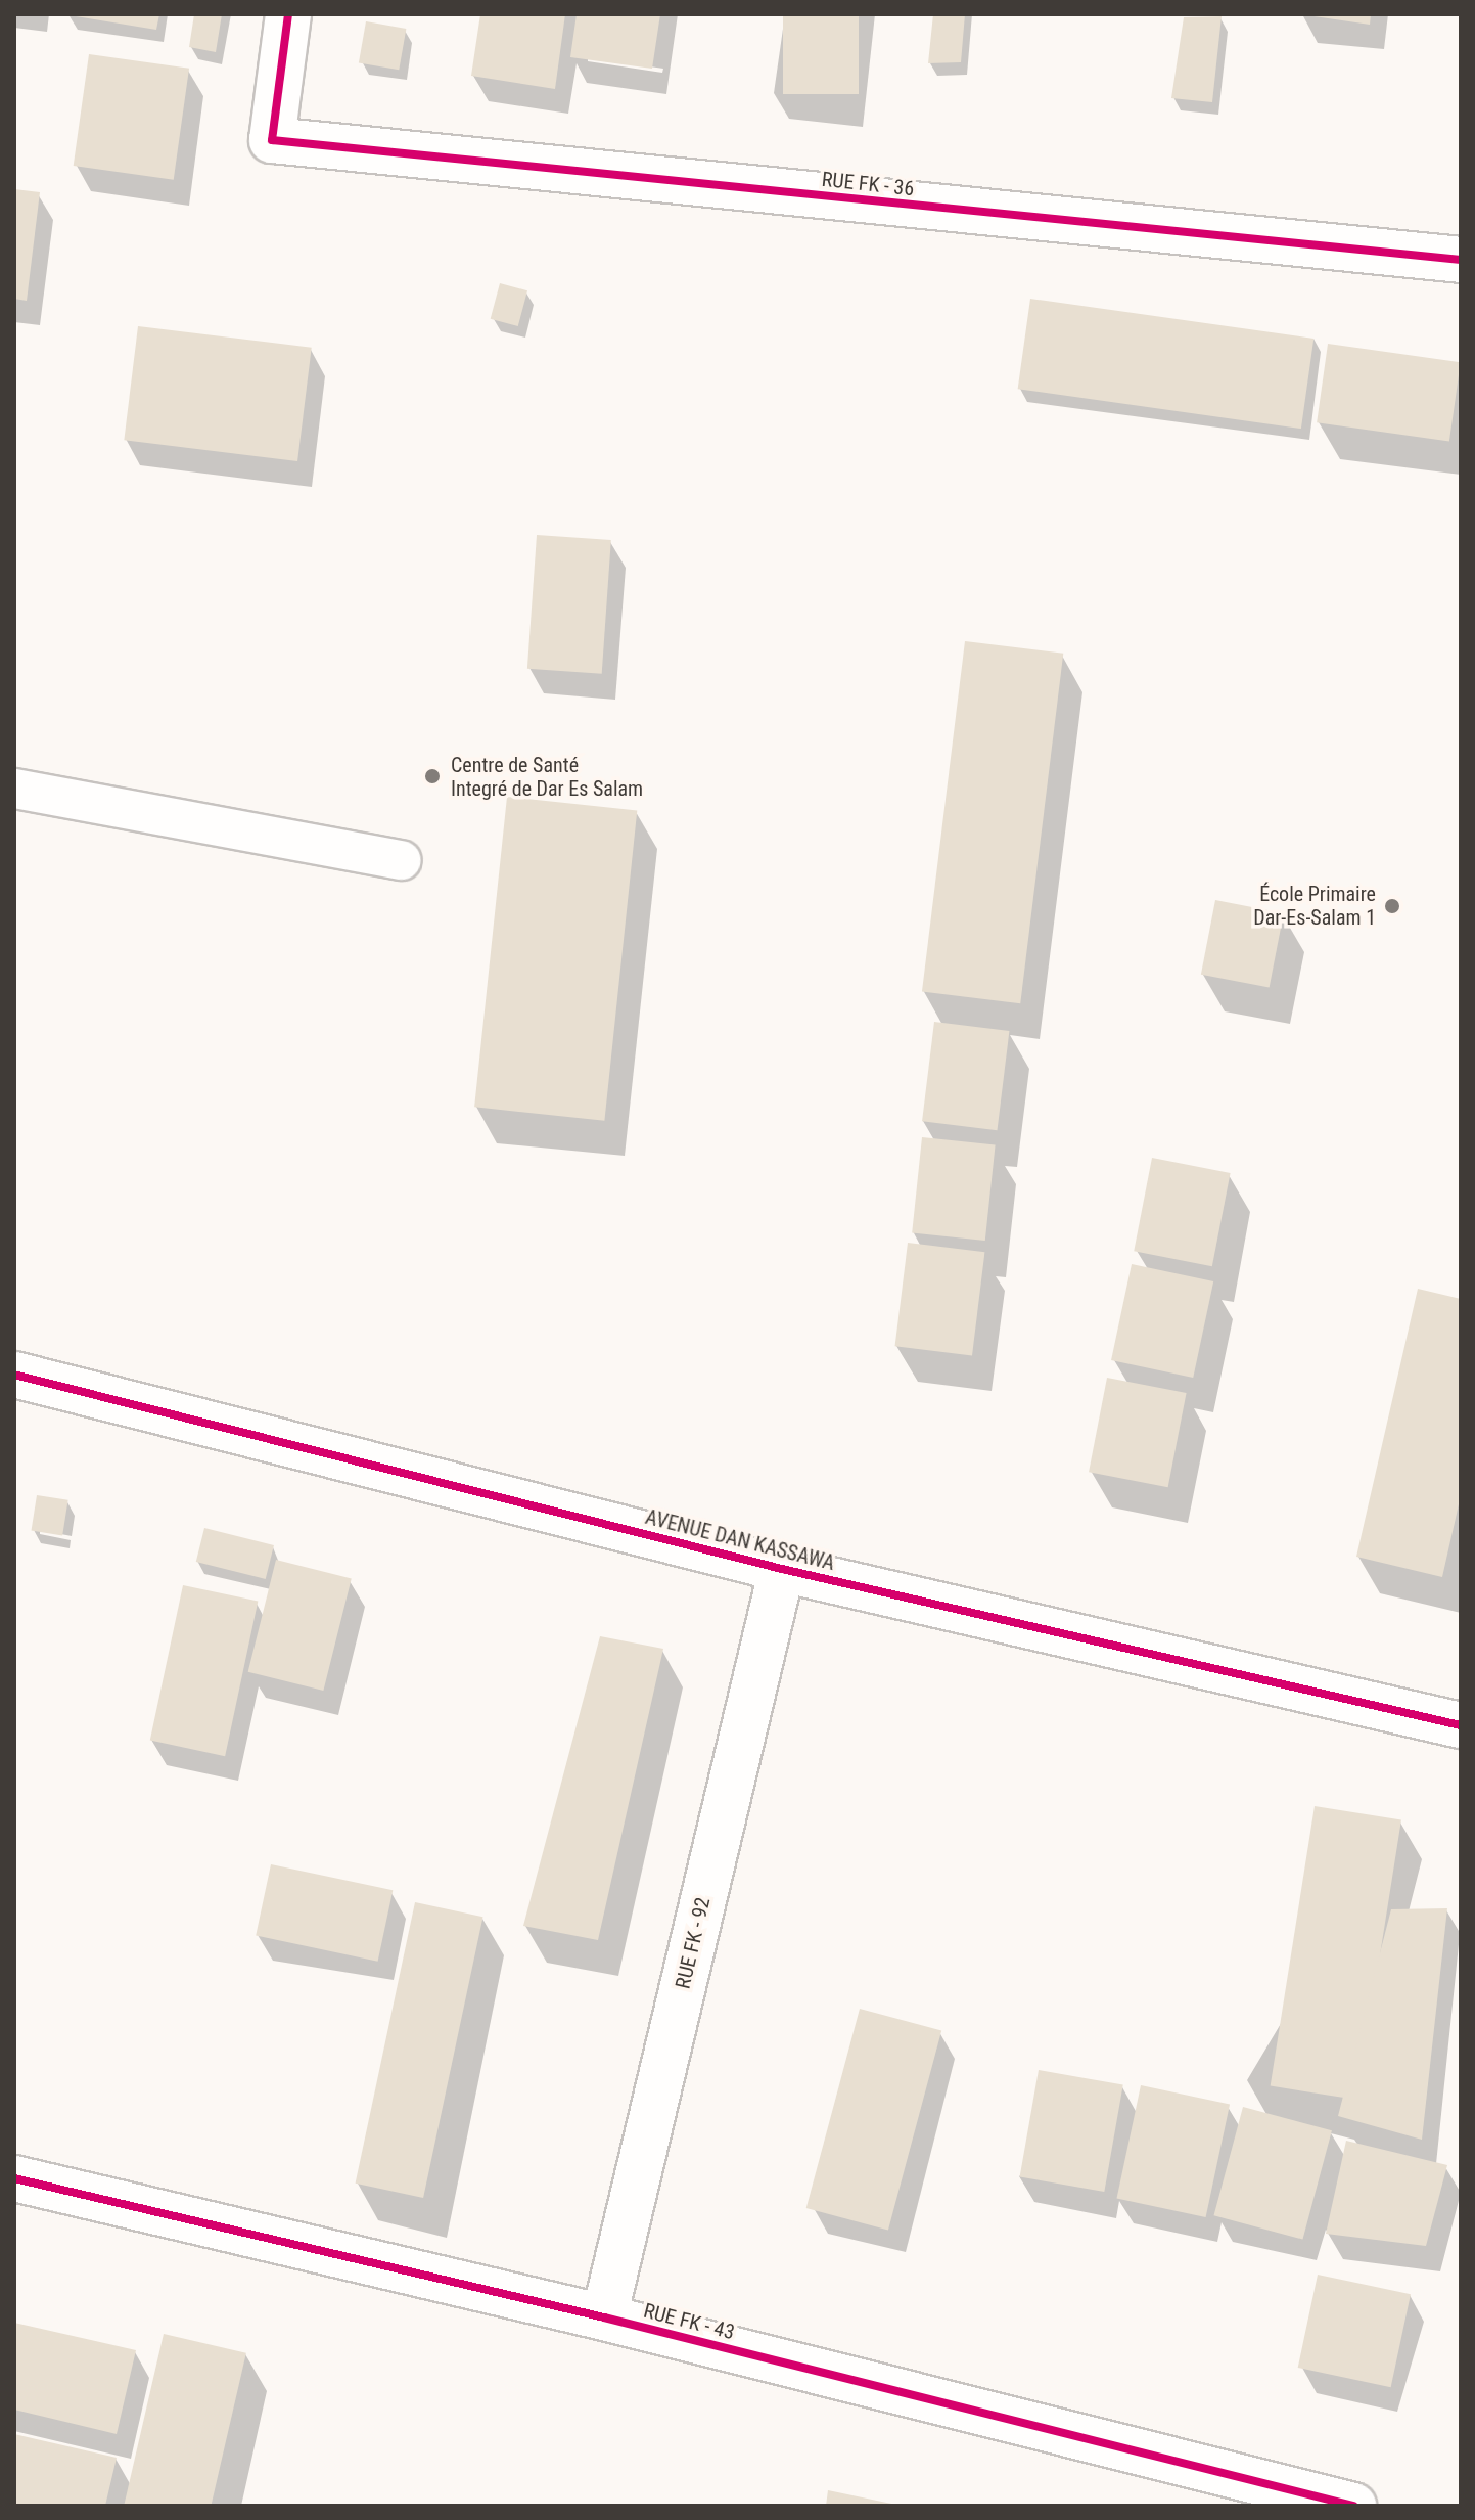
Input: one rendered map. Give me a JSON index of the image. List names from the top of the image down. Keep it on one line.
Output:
{"streets":{"street":["RUE FK - 36","AVENUE DAN KASSAWA","RUE FK - 92","RUE FK - 43"]},"crossings":[["AVENUE DAN KASSAWA","RUE FK - 92"],["RUE FK - 92","RUE FK - 43"]],"places":["Centre de Santé Integré de Dar Es Salam","École Primaire Dar-Es-Salam 1"]}
